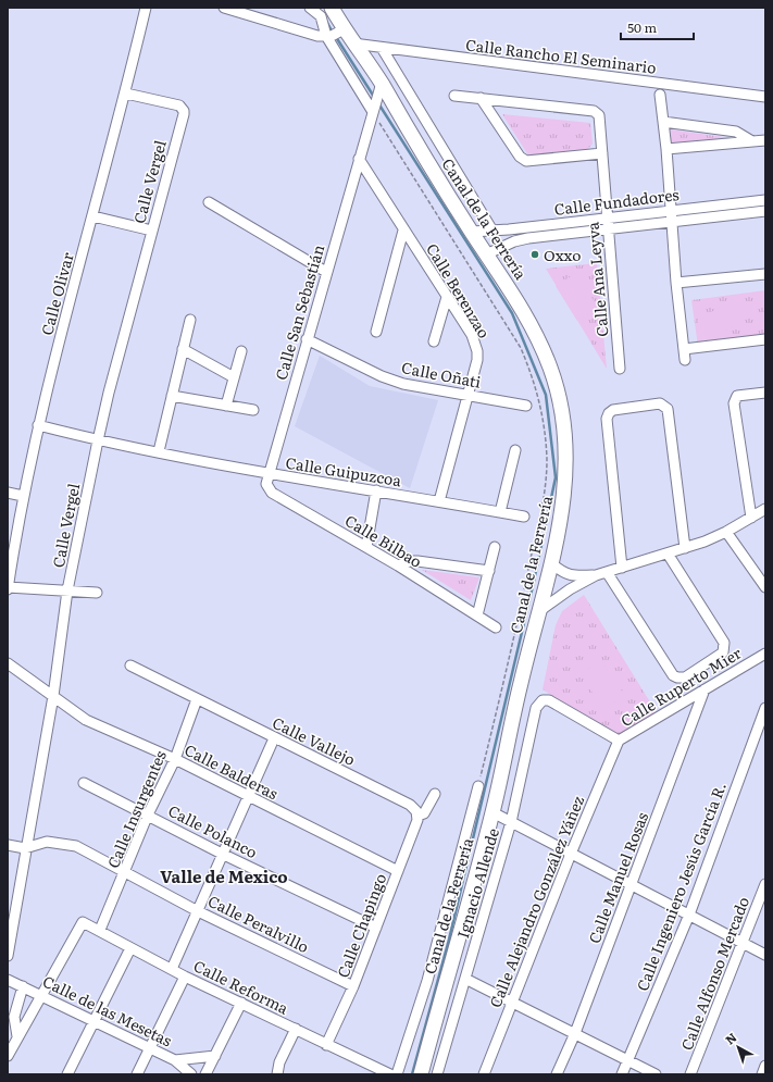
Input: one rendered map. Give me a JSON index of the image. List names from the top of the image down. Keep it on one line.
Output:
{"streets":{"street":["Calle Rancho El Seminario","Calle Vergel","Calle Fundadores","Canal de la Ferrería","Calle Ana Leyva","Calle Berenzao","Calle Olivar","Calle San Sebastián","Calle Oñati","Calle Guipuzcoa","Calle Bilbao","Calle Ruperto Mier","Calle Vallejo","Calle Balderas","Calle Insurgentes","Calle Polanco","Calle Manuel Rosas","Ignacio Allende","Calle Ingeniero Jesús García R.","Calle Alejandro González Yáñez","Calle Peralvillo","Calle Chapingo","Calle Alfonso Mercado","Calle Reforma","Calle de las Mesetas"]},"crossings":[["Calle Rancho El Seminario","Canal de la Ferrería"],["Calle Vergel","Calle Olivar"],["Calle Vergel","Calle Guipuzcoa"],["Calle Vergel","Calle Balderas"],["Calle Vergel","Calle Peralvillo"],["Calle Fundadores","Canal de la Ferrería"],["Calle Fundadores","Calle Ana Leyva"],["Canal de la Ferrería","Calle San Sebastián"],["Calle Berenzao","Calle San Sebastián"],["Calle Berenzao","Calle Oñati"],["Calle Berenzao","Calle Guipuzcoa"],["Calle Olivar","Calle Guipuzcoa"],["Calle San Sebastián","Calle Oñati"],["Calle San Sebastián","Calle Guipuzcoa"],["Calle San Sebastián","Calle Bilbao"],["Calle Guipuzcoa","Calle Bilbao"],["Calle Ruperto Mier","Calle Manuel Rosas"],["Calle Ruperto Mier","Ignacio Allende"],["Calle Ruperto Mier","Calle Alejandro González Yáñez"],["Calle Vallejo","Calle Insurgentes"],["Calle Vallejo","Calle Chapingo"],["Calle Balderas","Calle Insurgentes"],["Calle Balderas","Calle Chapingo"],["Calle Insurgentes","Calle Polanco"],["Calle Insurgentes","Calle Peralvillo"],["Calle Insurgentes","Calle Reforma"],["Calle Polanco","Calle Chapingo"],["Calle Peralvillo","Calle Chapingo"],["Calle Chapingo","Calle Reforma"],["Calle Reforma","Calle de las Mesetas"]],"districts":["Valle de Mexico"],"places":["Oxxo"],"scale_bar":"50 m","north":"top left"}
